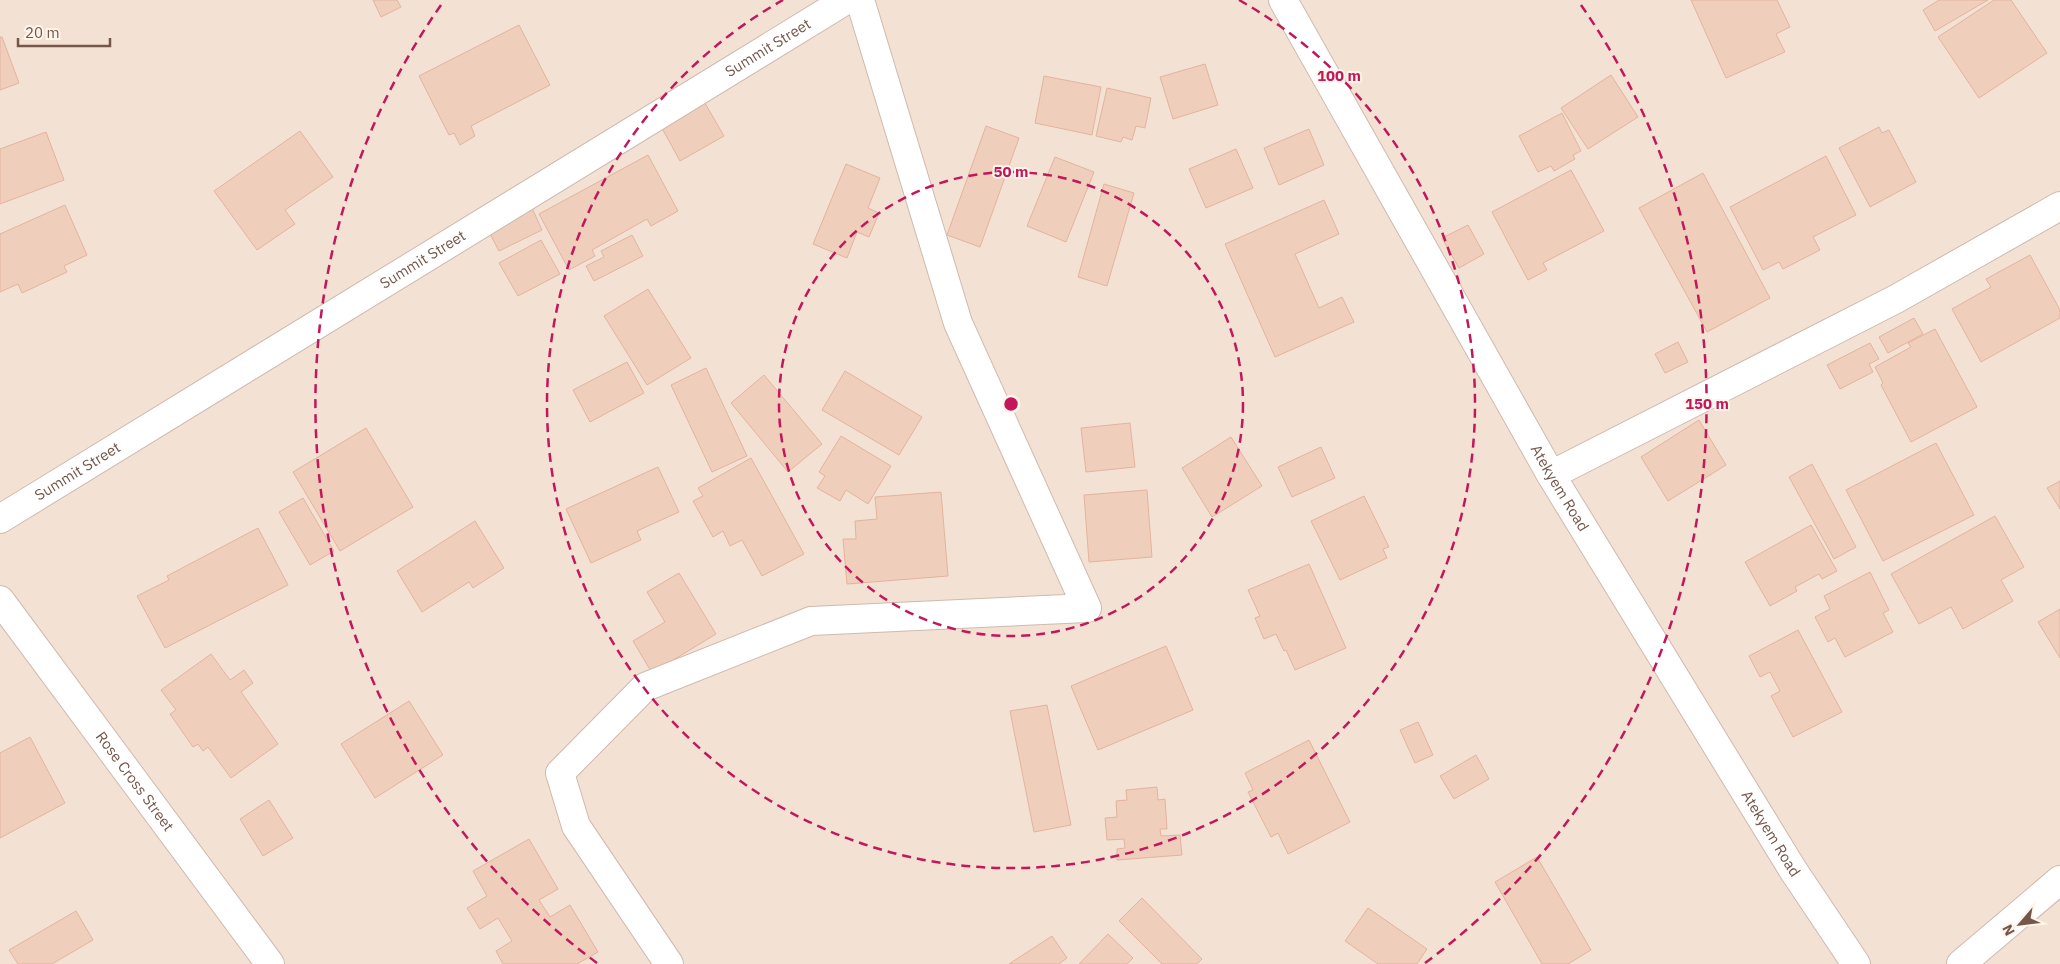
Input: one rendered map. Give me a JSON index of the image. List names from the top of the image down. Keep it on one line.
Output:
{"streets":{"street":["Summit Street","Atekyem Road","Rose Cross Street"]},"scale_bar":"20 m","north":"bottom left","rings":["100 m","50 m","150 m"]}
